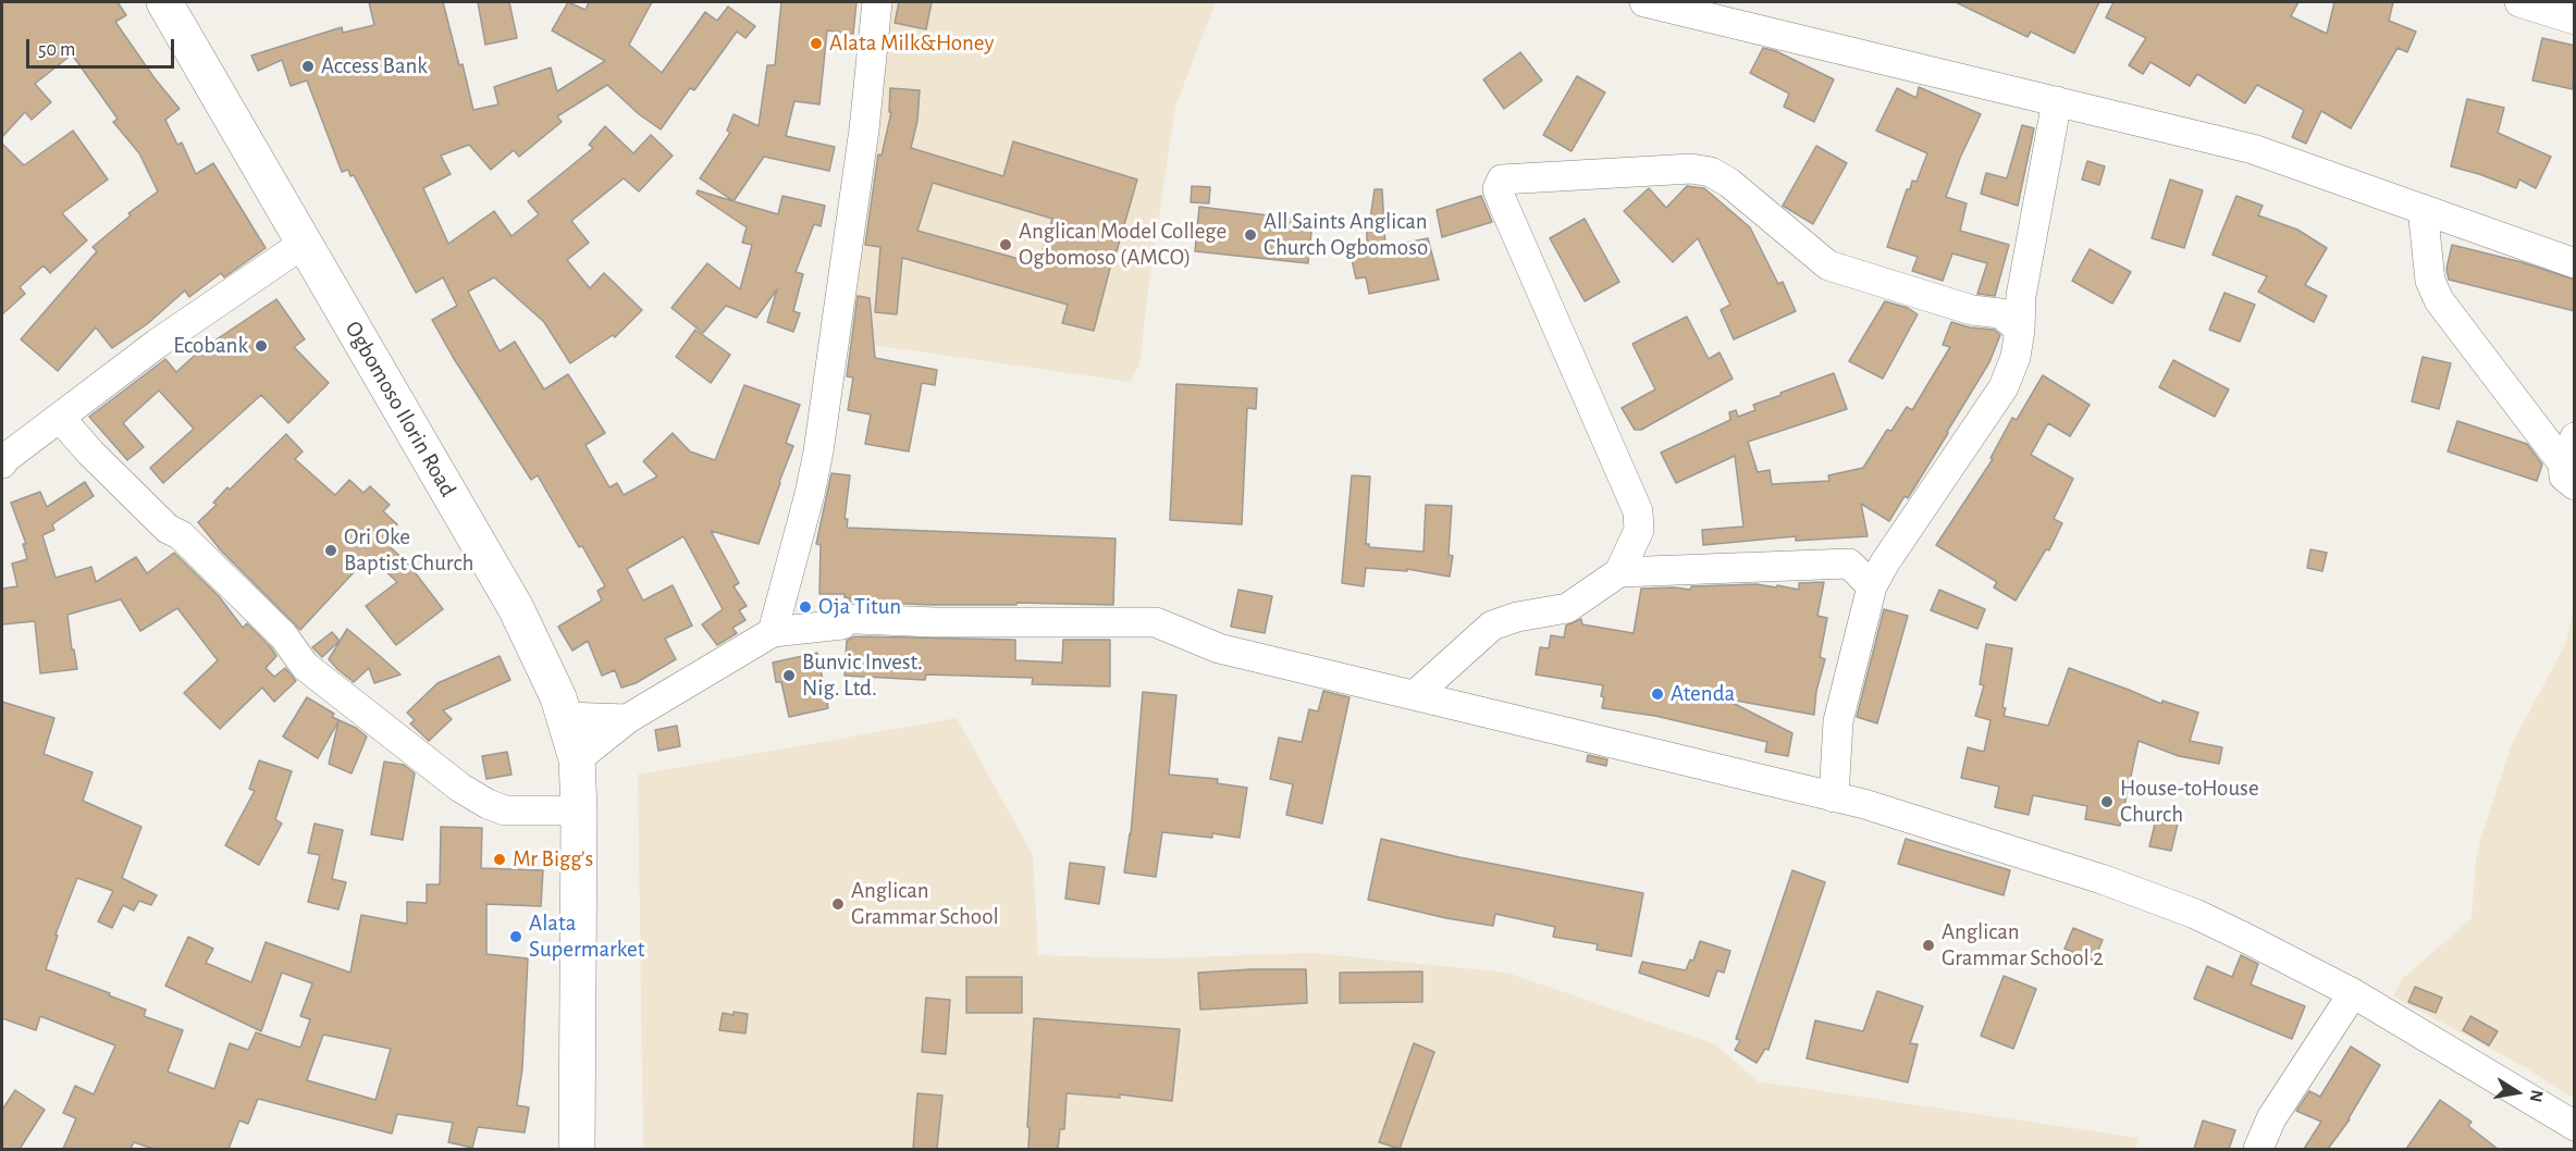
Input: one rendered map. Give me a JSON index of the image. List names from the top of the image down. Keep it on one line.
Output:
{"streets":{"highway":["Ogbomoso Ilorin Road"]},"places":["Alata Milk&Honey","Access Bank","All Saints Anglican Church Ogbomoso","Anglican Model College Ogbomoso (AMCO)","Ecobank","Ori Oke Baptist Church","Oja Titun","Bunvic Invest. Nig. Ltd.","Atenda","House-toHouse Church","Mr Bigg's","Anglican Grammar School","Alata Supermarket","Anglican Grammar School 2"],"scale_bar":"50 m","north":"right"}
